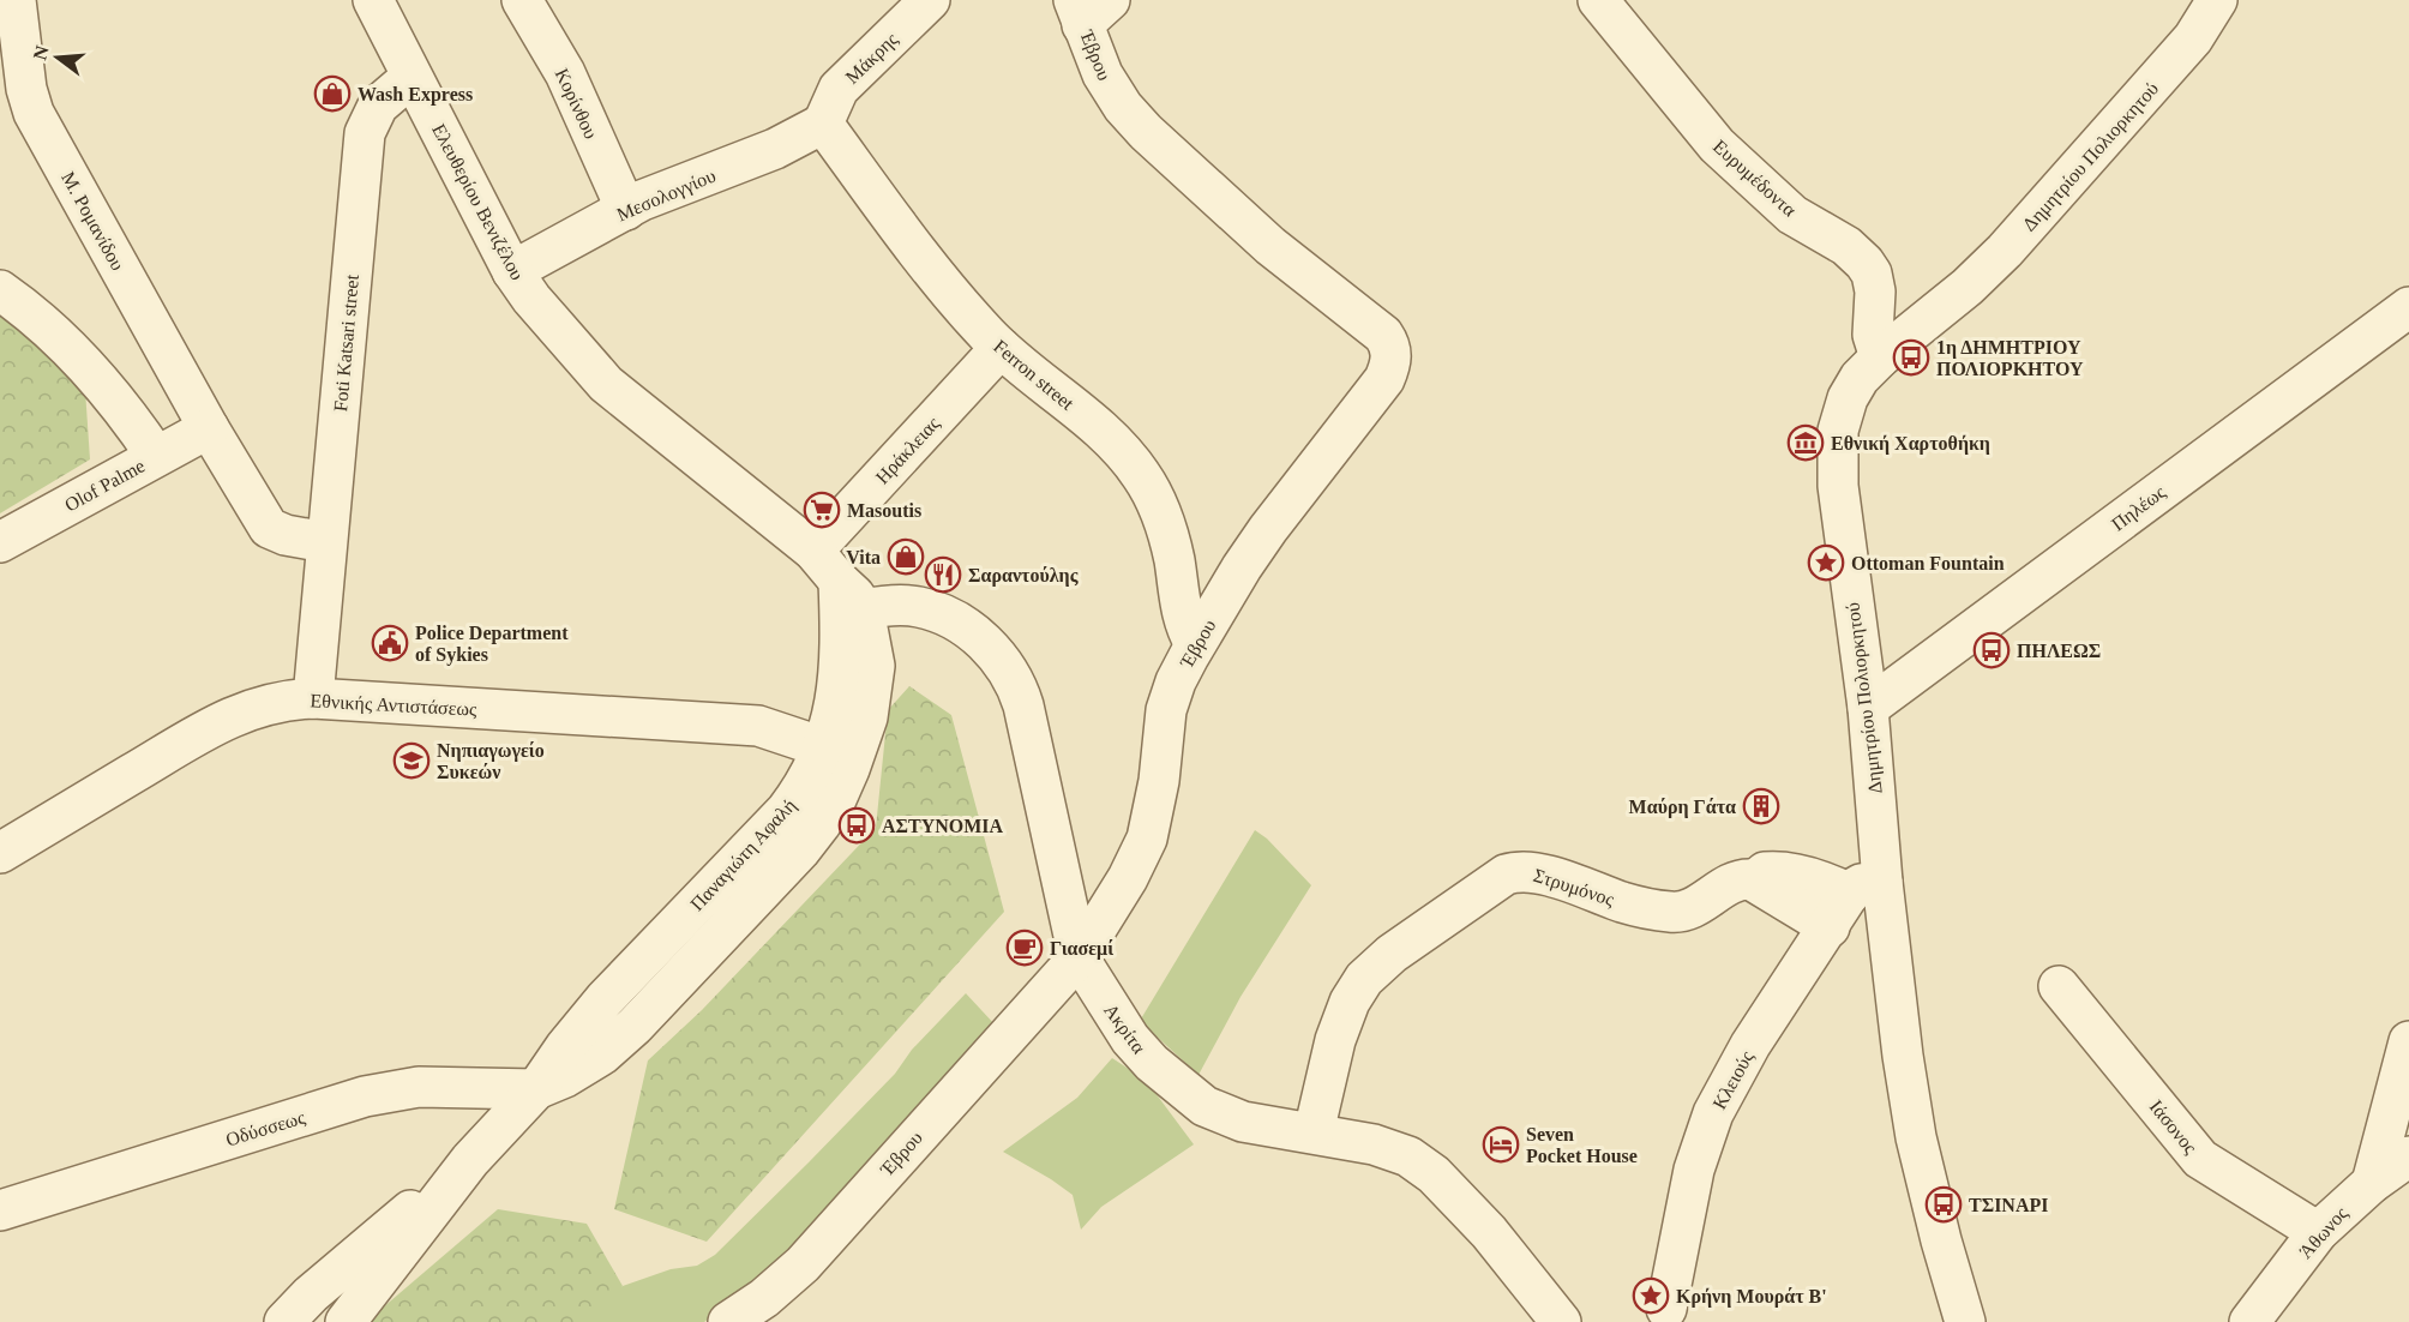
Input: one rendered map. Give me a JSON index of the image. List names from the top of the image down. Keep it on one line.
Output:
{"streets":{"street":["Έβρου","Μάκρης","Κορίνθου","Δημητρίου Πολιορκητού","Ευρυμέδοντα","Μεσολογγίου","Ελευθερίου Βενιζέλου","Μ. Ρομανίδου","Foti Katsari street","Ferron street","Ηράκλειας","Olof Palme","Πηλέως","Εθνικής Αντιστάσεως","Παναγιώτη Αφαλή","Στρυμόνος","Ακρίτα","Κλειούς","Ιάσονος","Οδύσσεως","Άθωνος"]},"crossings":[["Έβρου","Ferron street"],["Έβρου","Ακρίτα"],["Μάκρης","Μεσολογγίου"],["Μάκρης","Ferron street"],["Κορίνθου","Μεσολογγίου"],["Δημητρίου Πολιορκητού","Ευρυμέδοντα"],["Δημητρίου Πολιορκητού","Πηλέως"],["Δημητρίου Πολιορκητού","Στρυμόνος"],["Δημητρίου Πολιορκητού","Κλειούς"],["Μεσολογγίου","Ελευθερίου Βενιζέλου"],["Μεσολογγίου","Ferron street"],["Ελευθερίου Βενιζέλου","Foti Katsari street"],["Ελευθερίου Βενιζέλου","Ηράκλειας"],["Ελευθερίου Βενιζέλου","Παναγιώτη Αφαλή"],["Μ. Ρομανίδου","Foti Katsari street"],["Μ. Ρομανίδου","Olof Palme"],["Foti Katsari street","Εθνικής Αντιστάσεως"],["Ferron street","Ηράκλειας"],["Εθνικής Αντιστάσεως","Παναγιώτη Αφαλή"],["Παναγιώτη Αφαλή","Ακρίτα"],["Παναγιώτη Αφαλή","Οδύσσεως"],["Στρυμόνος","Ακρίτα"],["Στρυμόνος","Κλειούς"],["Ιάσονος","Άθωνος"]],"places":{"shop":["Wash Express","Vita"],"bus stop":["1η ΔΗΜΗΤΡΙΟΥ ΠΟΛΙΟΡΚΗΤΟΥ","ΠΗΛΕΩΣ","ΑΣΤΥΝΟΜΙΑ","ΤΣΙΝΑΡΙ"],"museum":["Εθνική Χαρτοθήκη"],"supermarket":["Masoutis"],"place":["Ottoman Fountain","Κρήνη Μουράτ Β'"],"restaurant":["Σαραντούλης"],"public building":["Police Department of Sykies"],"school or university":["Νηπιαγωγείο Συκεών"],"building":["Μαύρη Γάτα"],"cafe":["Γιασεμί"],"hotel":["Seven Pocket House"]},"north":"left"}
